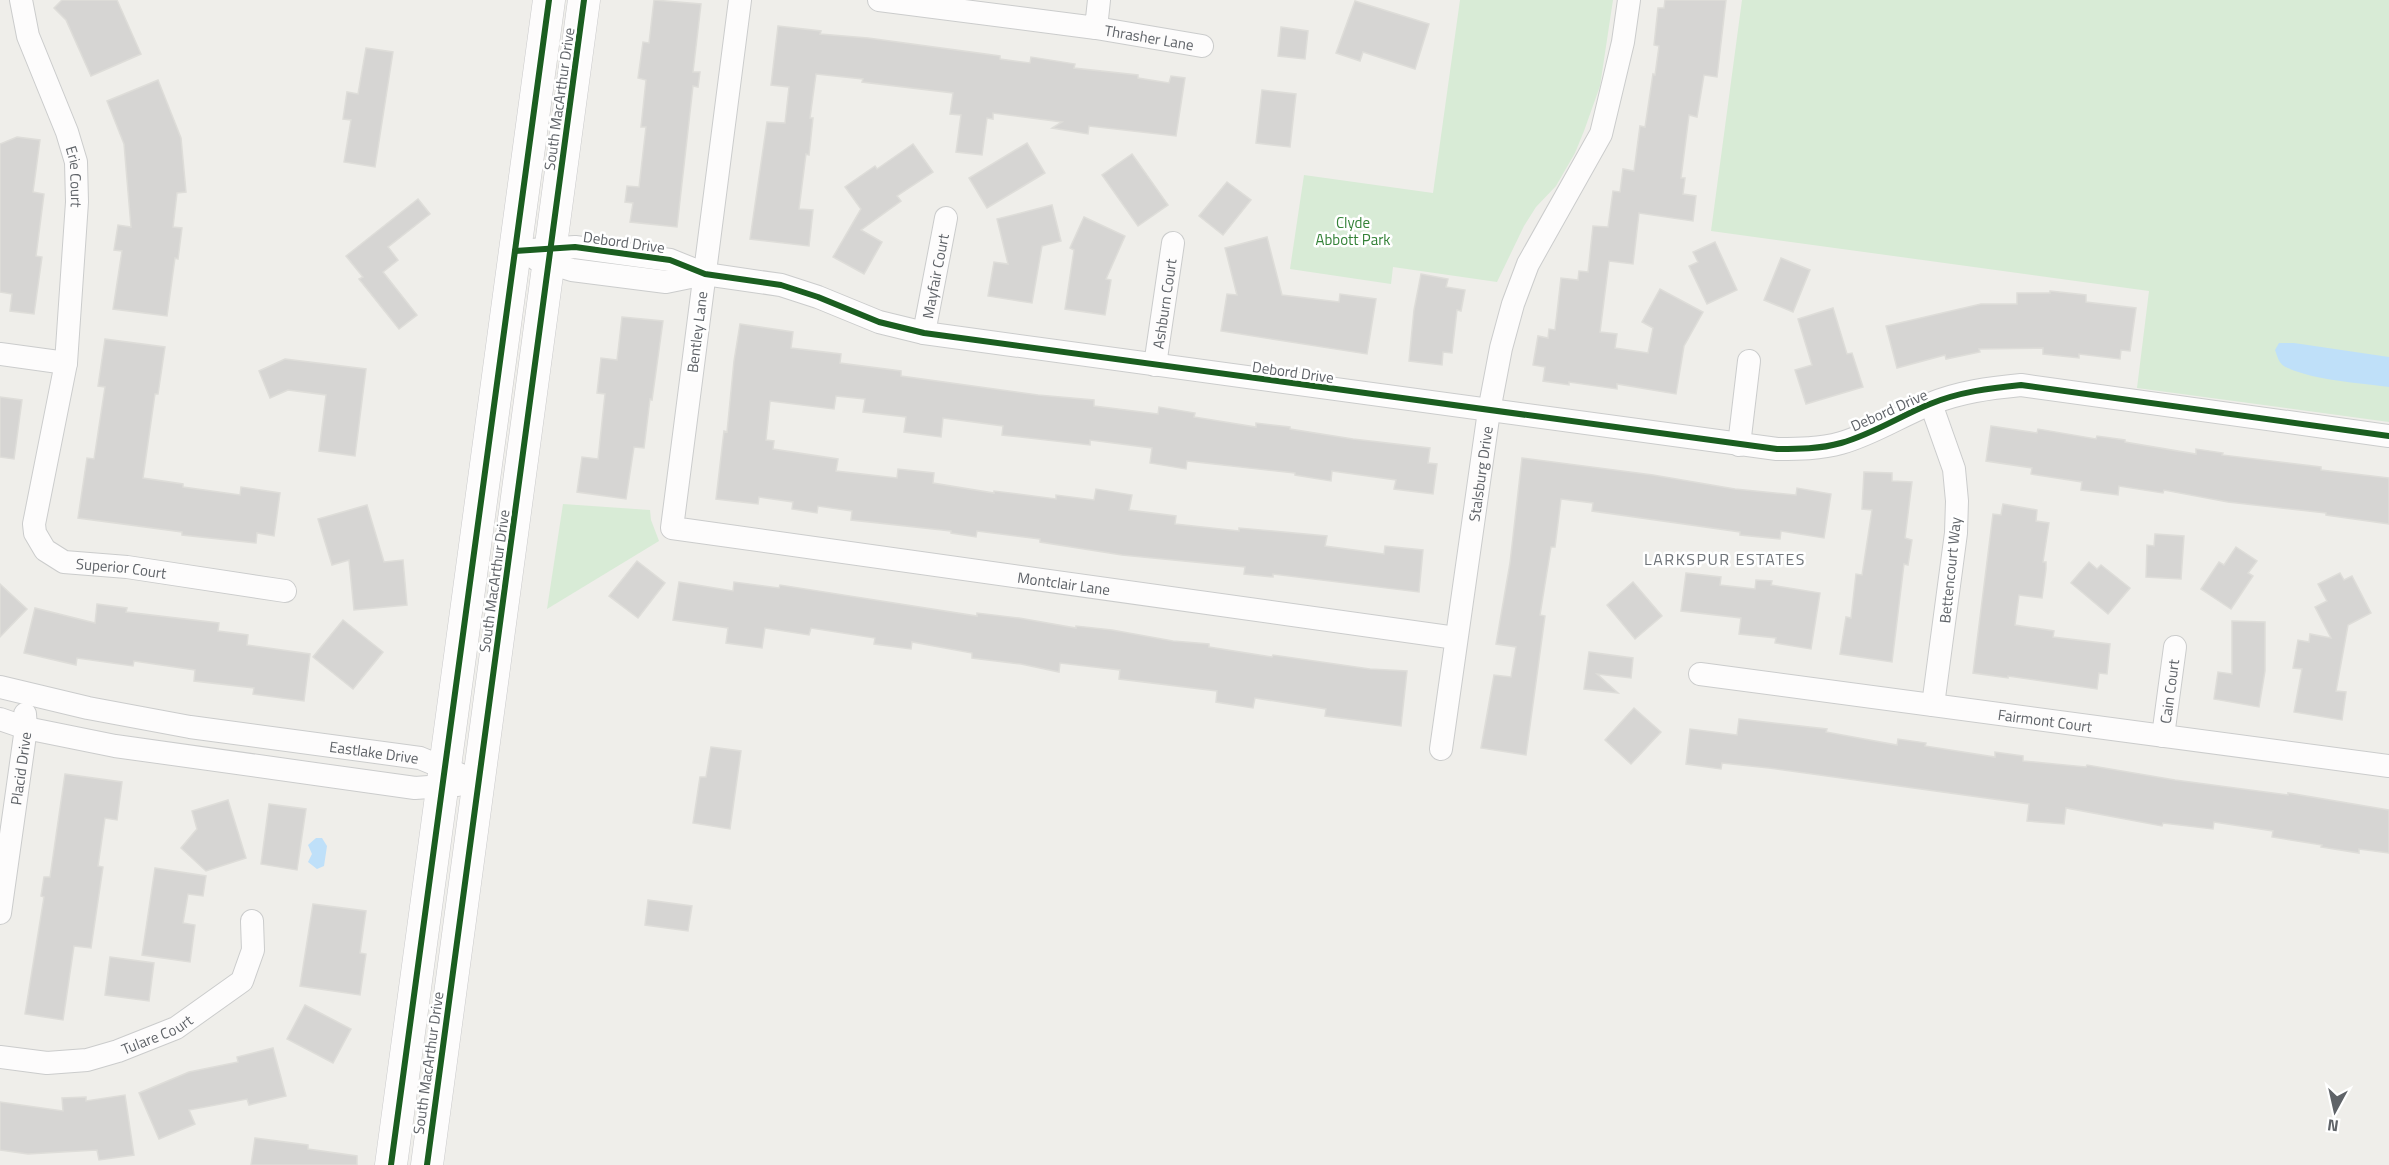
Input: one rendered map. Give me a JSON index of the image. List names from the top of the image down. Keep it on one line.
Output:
{"streets":{"main road":["South MacArthur Drive"],"street":["Thrasher Lane","Erie Court","Debord Drive","Mayfair Court","Ashburn Court","Bentley Lane","Stalsburg Drive","Superior Court","Bettencourt Way","Montclair Lane","Cain Court","Fairmont Court","Eastlake Drive","Placid Drive","Tulare Court"]},"crossings":[["South MacArthur Drive","Debord Drive"],["South MacArthur Drive","Eastlake Drive"],["Erie Court","Superior Court"],["Debord Drive","Mayfair Court"],["Debord Drive","Ashburn Court"],["Debord Drive","Bentley Lane"],["Debord Drive","Stalsburg Drive"],["Debord Drive","Bettencourt Way"],["Bentley Lane","Montclair Lane"],["Stalsburg Drive","Montclair Lane"],["Bettencourt Way","Fairmont Court"],["Cain Court","Fairmont Court"],["Eastlake Drive","Placid Drive"]],"districts":["LARKSPUR ESTATES"],"parks":["Clyde Abbott Park"],"north":"bottom"}
